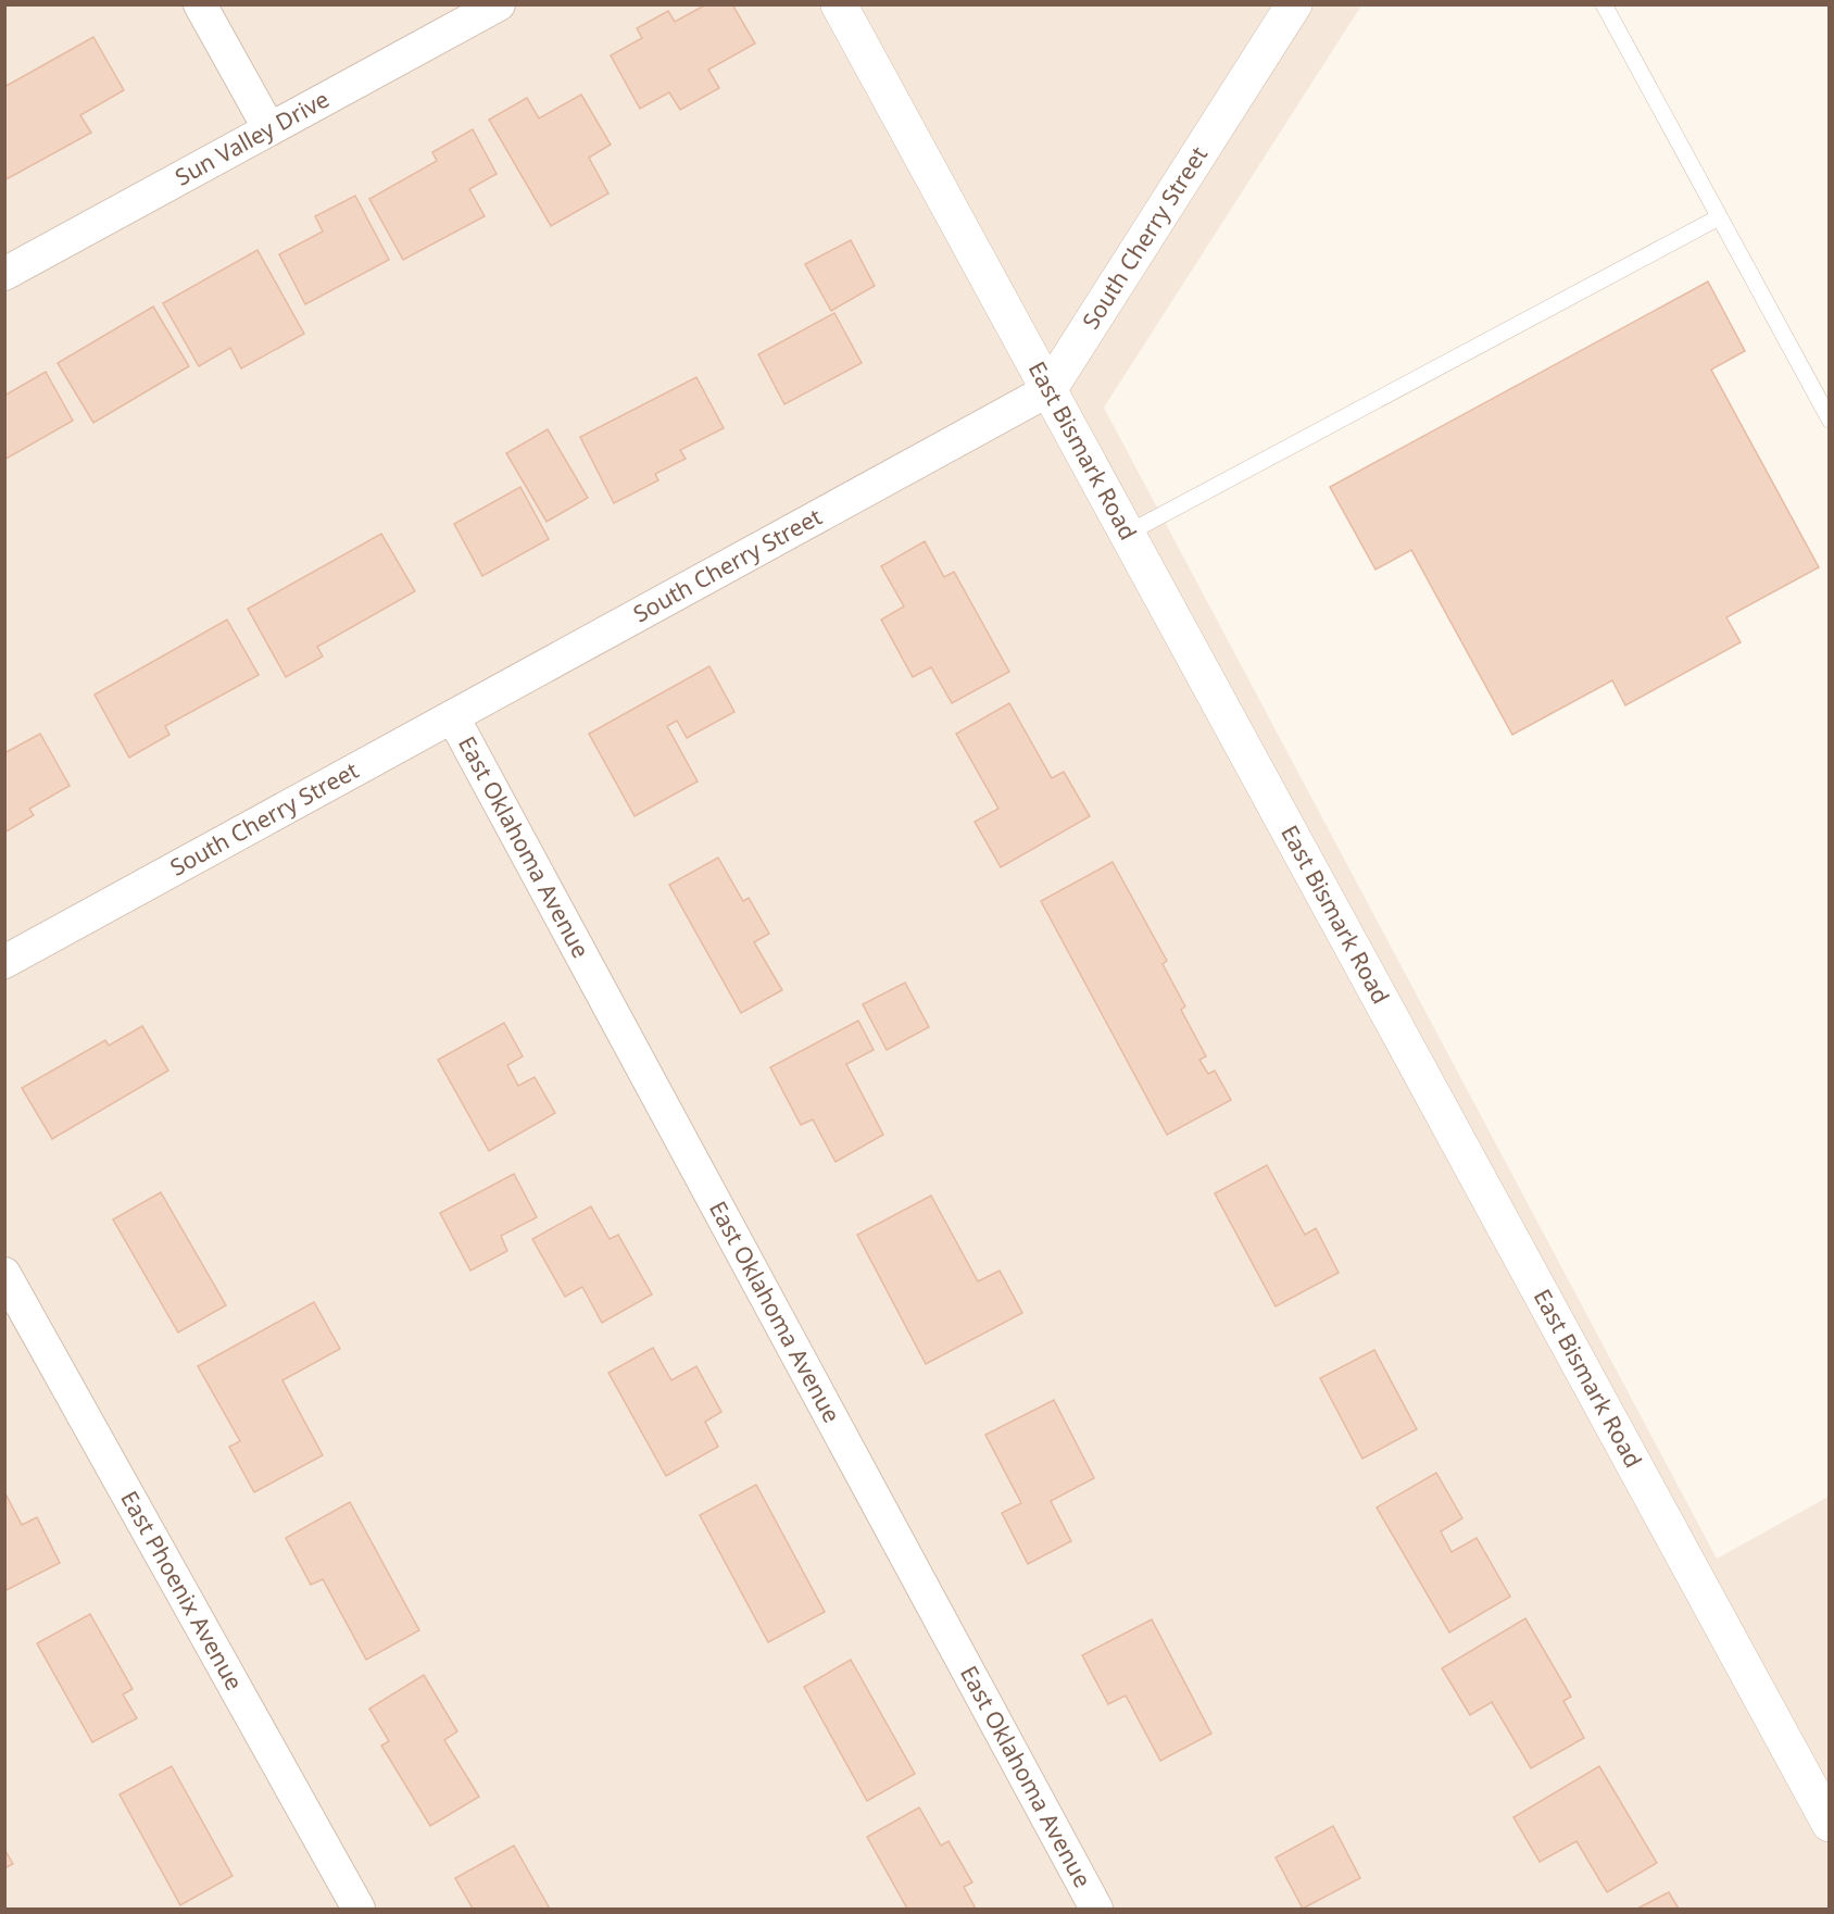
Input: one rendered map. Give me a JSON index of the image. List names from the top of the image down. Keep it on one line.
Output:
{"streets":{"street":["Sun Valley Drive","South Cherry Street","East Bismark Road","East Oklahoma Avenue","East Phoenix Avenue"]},"crossings":[["South Cherry Street","East Bismark Road"],["South Cherry Street","East Oklahoma Avenue"]]}
